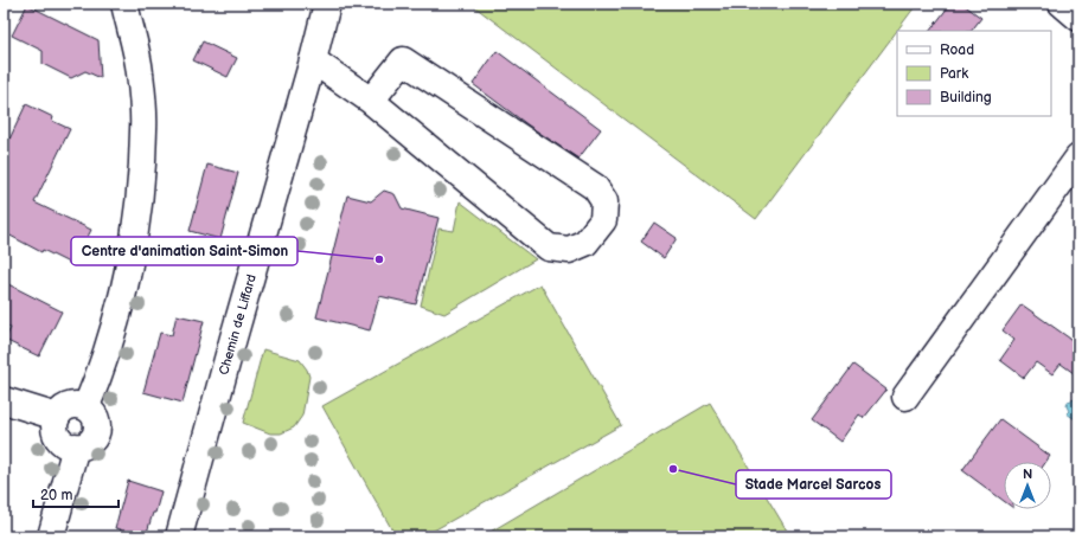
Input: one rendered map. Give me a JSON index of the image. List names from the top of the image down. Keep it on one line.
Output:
{"streets":{"street":["Chemin de Liffard"]},"places":["Centre d'animation Saint-Simon","Stade Marcel Sarcos"],"legend":["Road","Park","Building"],"scale_bar":"20 m","north":"top"}
